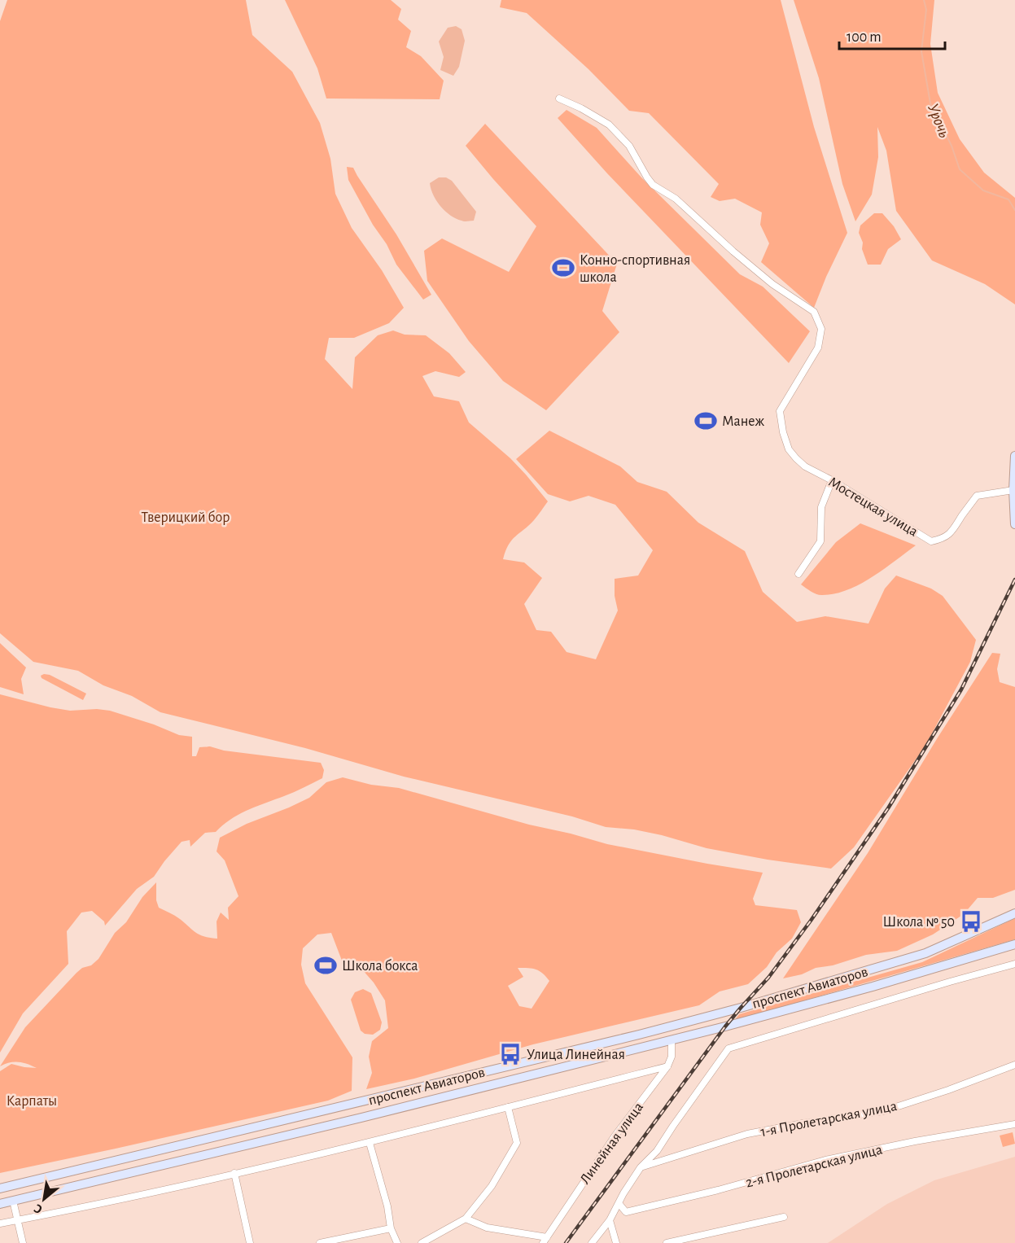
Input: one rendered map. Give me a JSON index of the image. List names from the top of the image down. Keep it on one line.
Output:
{"streets":{"main road":["проспект Авиаторов"],"street":["Мостецкая улица","1-я Пролетарская улица","Линейная улица","2-я Пролетарская улица"]},"crossings":[["проспект Авиаторов","Линейная улица"]],"water":["Урочь"],"parks":["Тверицкий бор","Карпаты"],"places":{"sports":["Конно-спортивная школа","Манеж","Школа бокса"],"bus stop":["Школа № 50","Улица Линейная"]},"scale_bar":"100 m","north":"bottom left"}
